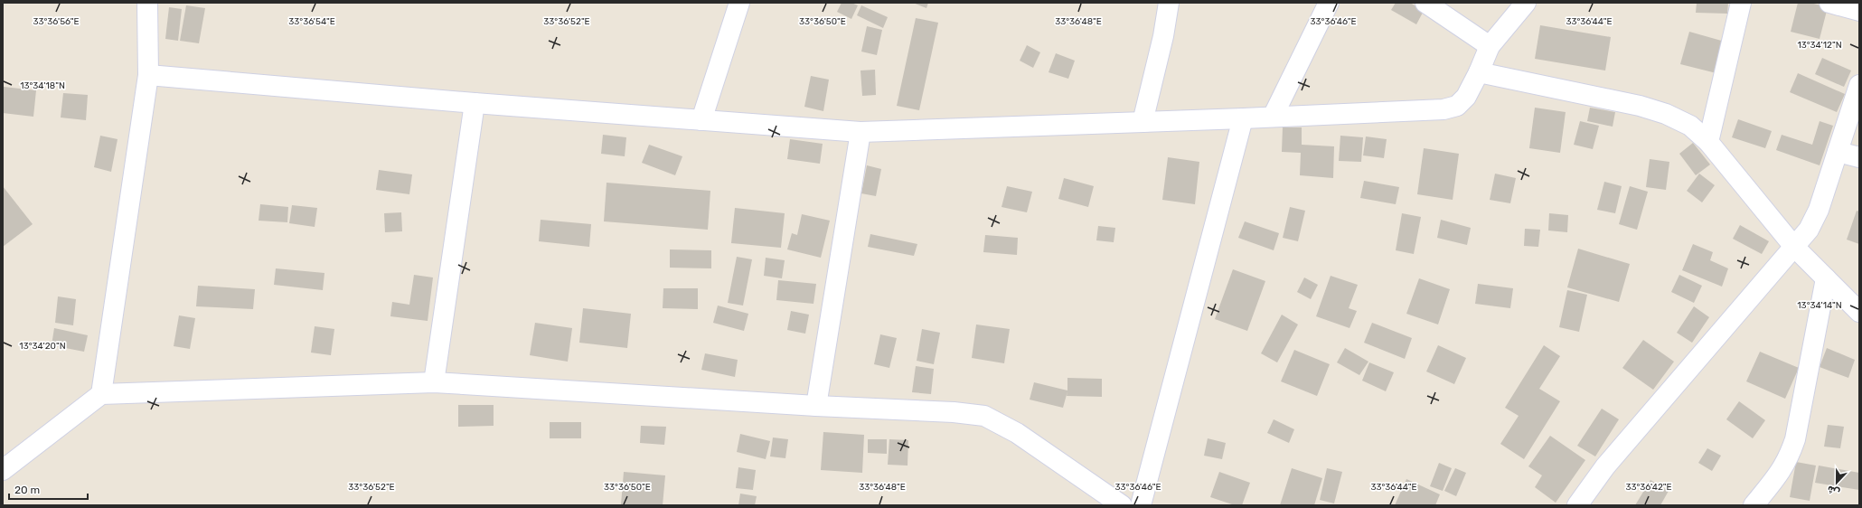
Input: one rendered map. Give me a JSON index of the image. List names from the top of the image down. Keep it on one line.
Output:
{"scale_bar":"20 m","north":"bottom","coordinates":["33°36'48\"E","33°36'46\"E","33°36'44\"E","33°36'56\"E","33°36'54\"E","33°36'52\"E","33°36'50\"E","13°34'12\"N","13°34'18\"N","13°34'14\"N","13°34'20\"N","33°36'42\"E"]}
